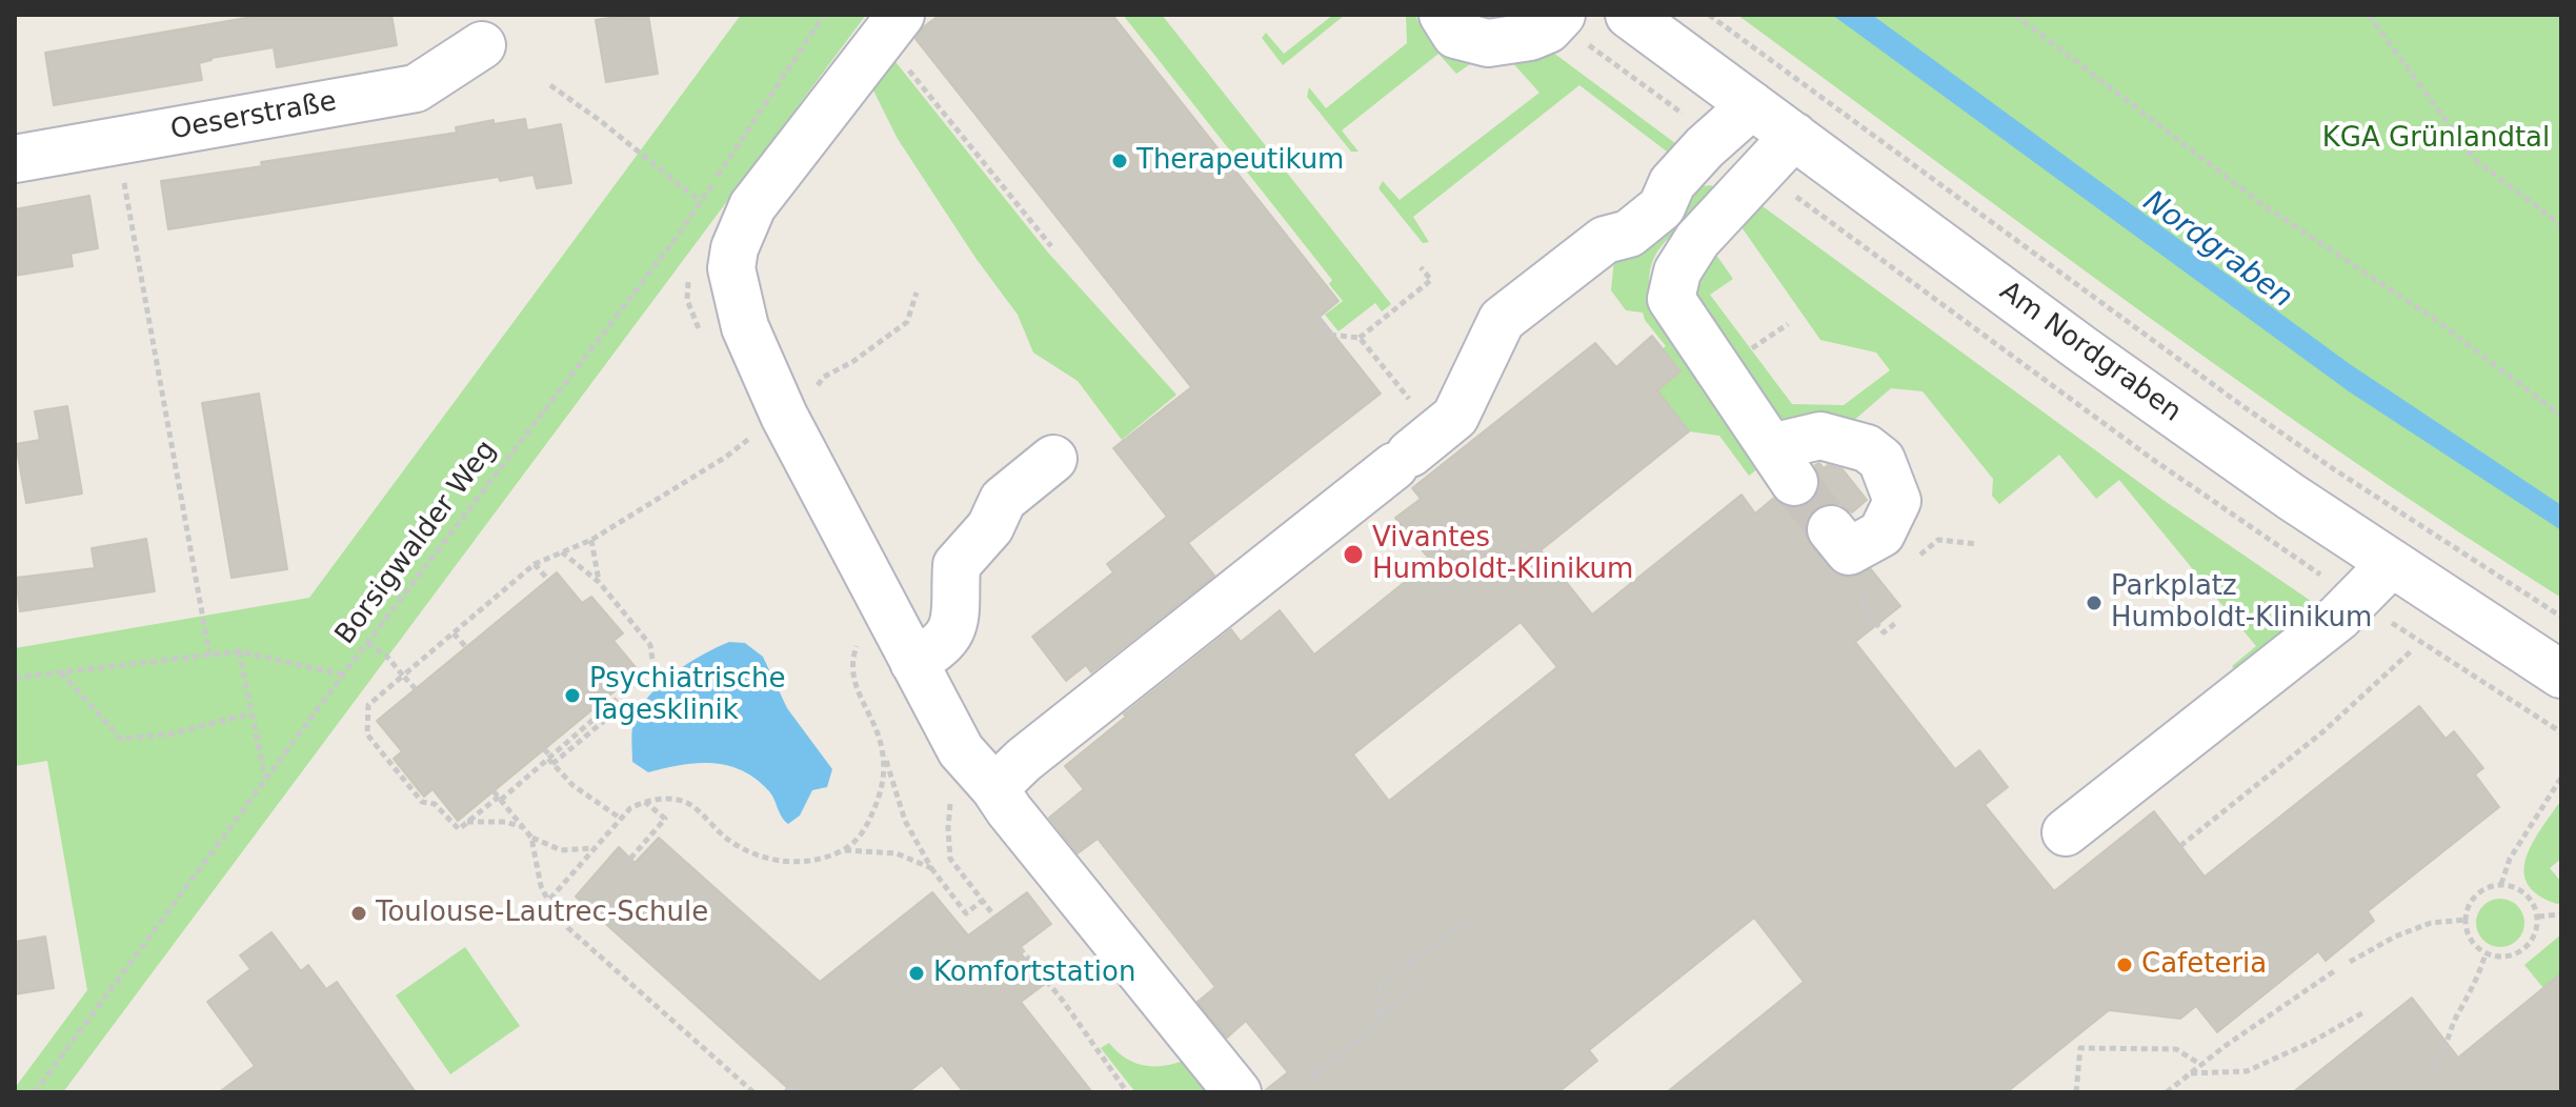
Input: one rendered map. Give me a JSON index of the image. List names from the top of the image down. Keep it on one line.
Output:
{"streets":{"street":["Oeserstraße","Am Nordgraben"],"path":["Borsigwalder Weg"]},"water":["Nordgraben"],"parks":["KGA Grünlandtal"],"places":["Therapeutikum","Vivantes Humboldt-Klinikum","Parkplatz Humboldt-Klinikum","Psychiatrische Tagesklinik","Toulouse-Lautrec-Schule","Cafeteria","Komfortstation"]}
